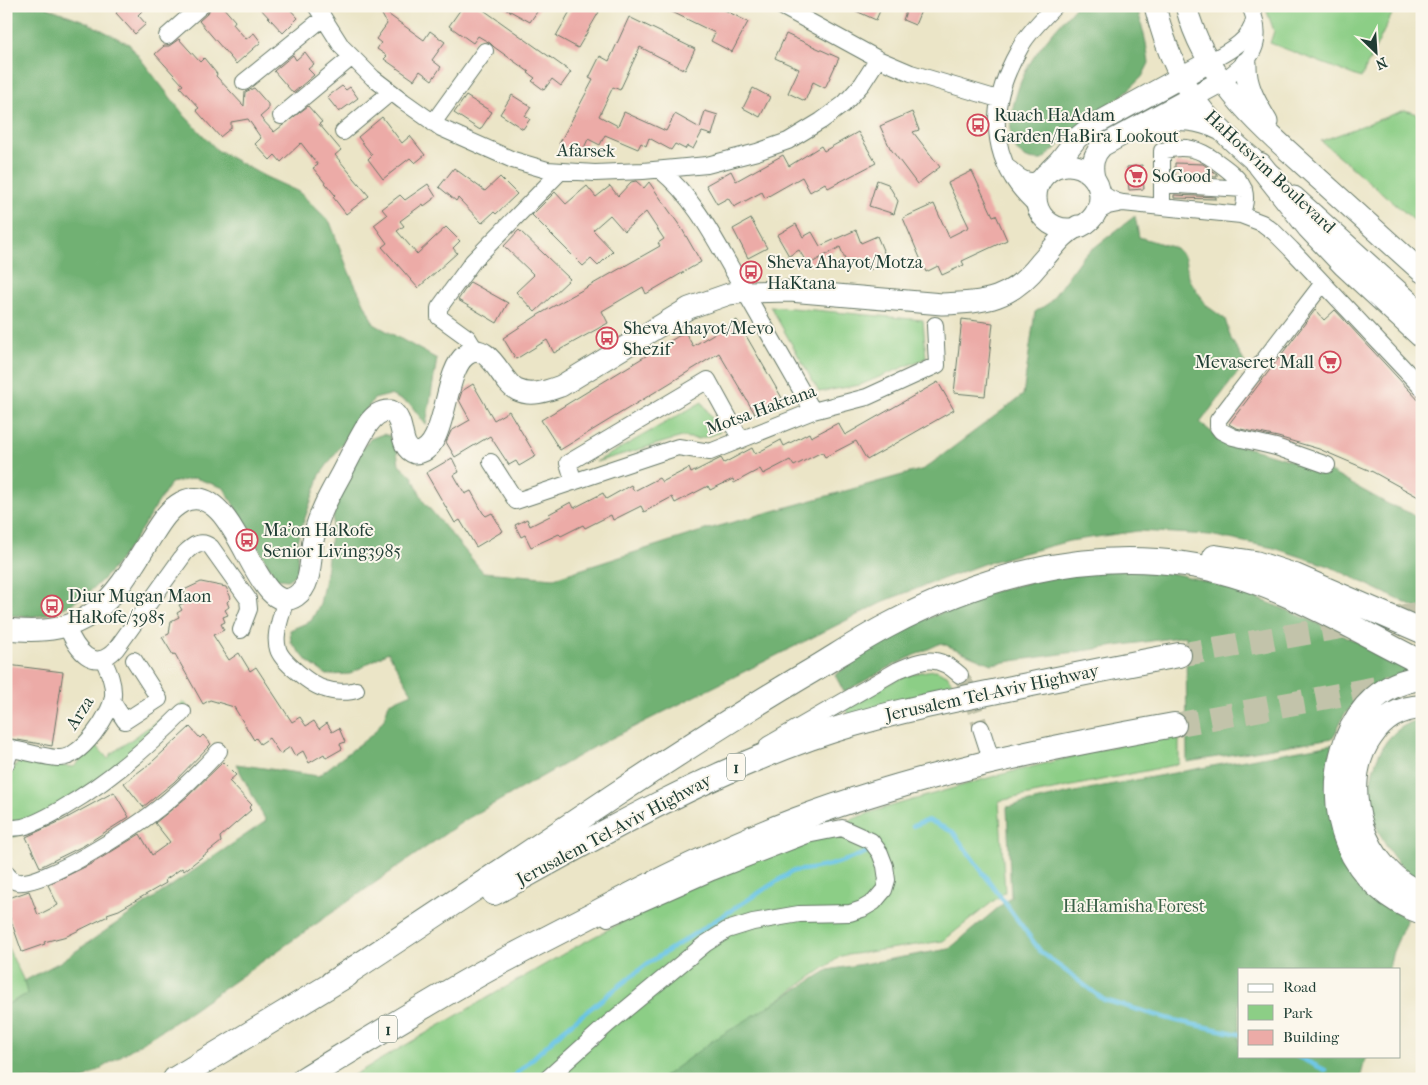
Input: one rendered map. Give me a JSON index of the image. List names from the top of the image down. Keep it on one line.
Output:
{"streets":{"highway":["Jerusalem Tel-Aviv Highway","1"],"main road":["HaHotsvim Boulevard"],"street":["Afarsek","Motsa Haktana","Arza"]},"parks":["HaHamisha Forest"],"places":{"bus stop":["Ruach HaAdam Garden/HaBira Lookout","Sheva Ahayot/Motza HaKtana","Sheva Ahayot/Mevo Shezif","Ma'on HaRofe Senior Living3985","Diur Mugan Maon HaRofe/3985"],"supermarket":["SoGood","Mevaseret Mall"]},"legend":["Road","Park","Building"],"north":"bottom right"}
